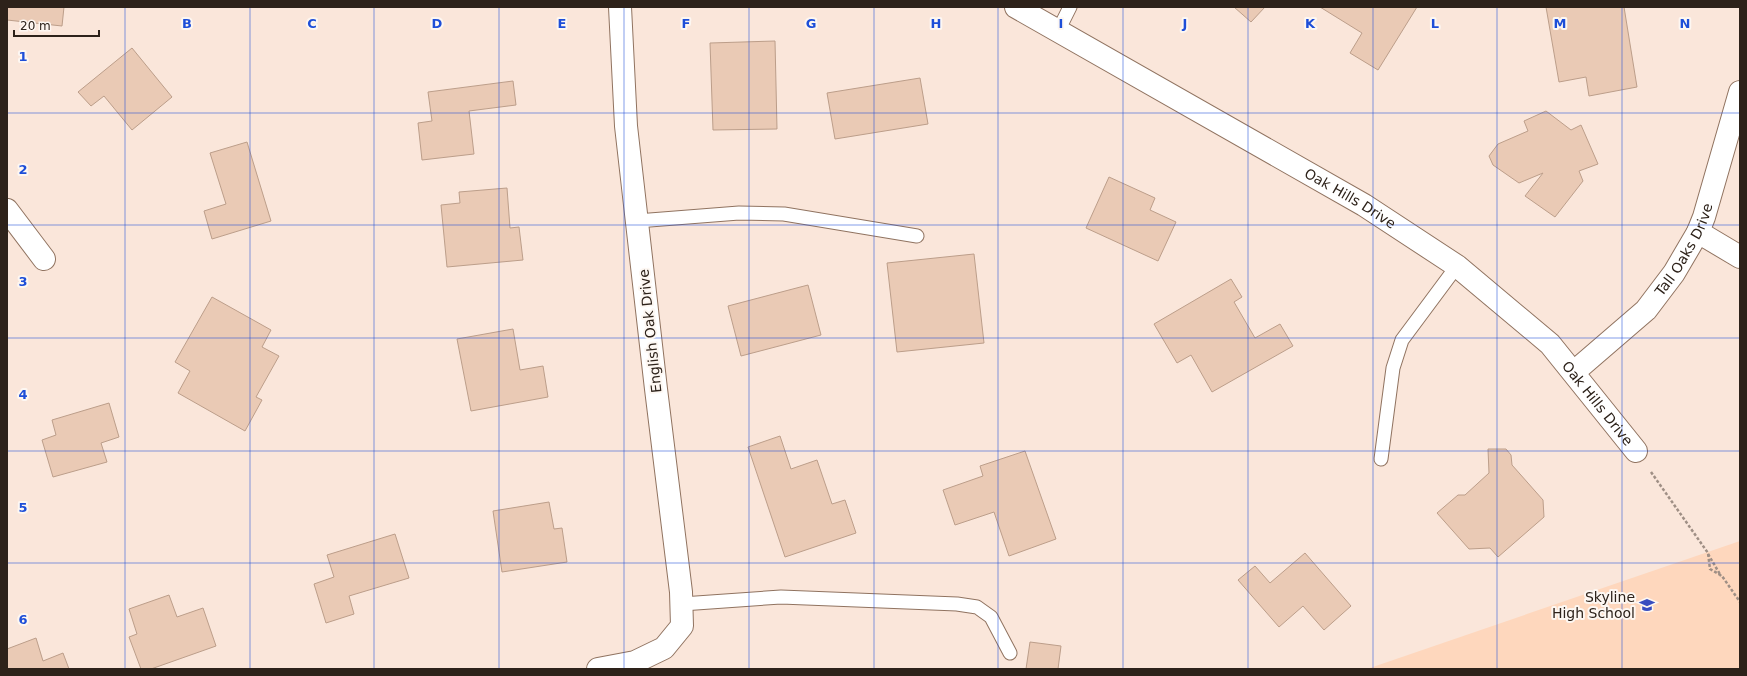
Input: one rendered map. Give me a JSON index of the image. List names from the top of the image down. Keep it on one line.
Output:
{"streets":{"street":["Oak Hills Drive","Tall Oaks Drive","English Oak Drive"]},"crossings":[["Oak Hills Drive","Tall Oaks Drive"]],"places":{"school or university":["Skyline High School"]},"scale_bar":"20 m","grid":{"columns":["B","C","D","E","F","G","H","I","J","K","L","M","N"],"rows":["1","2","3","4","5","6"]}}
